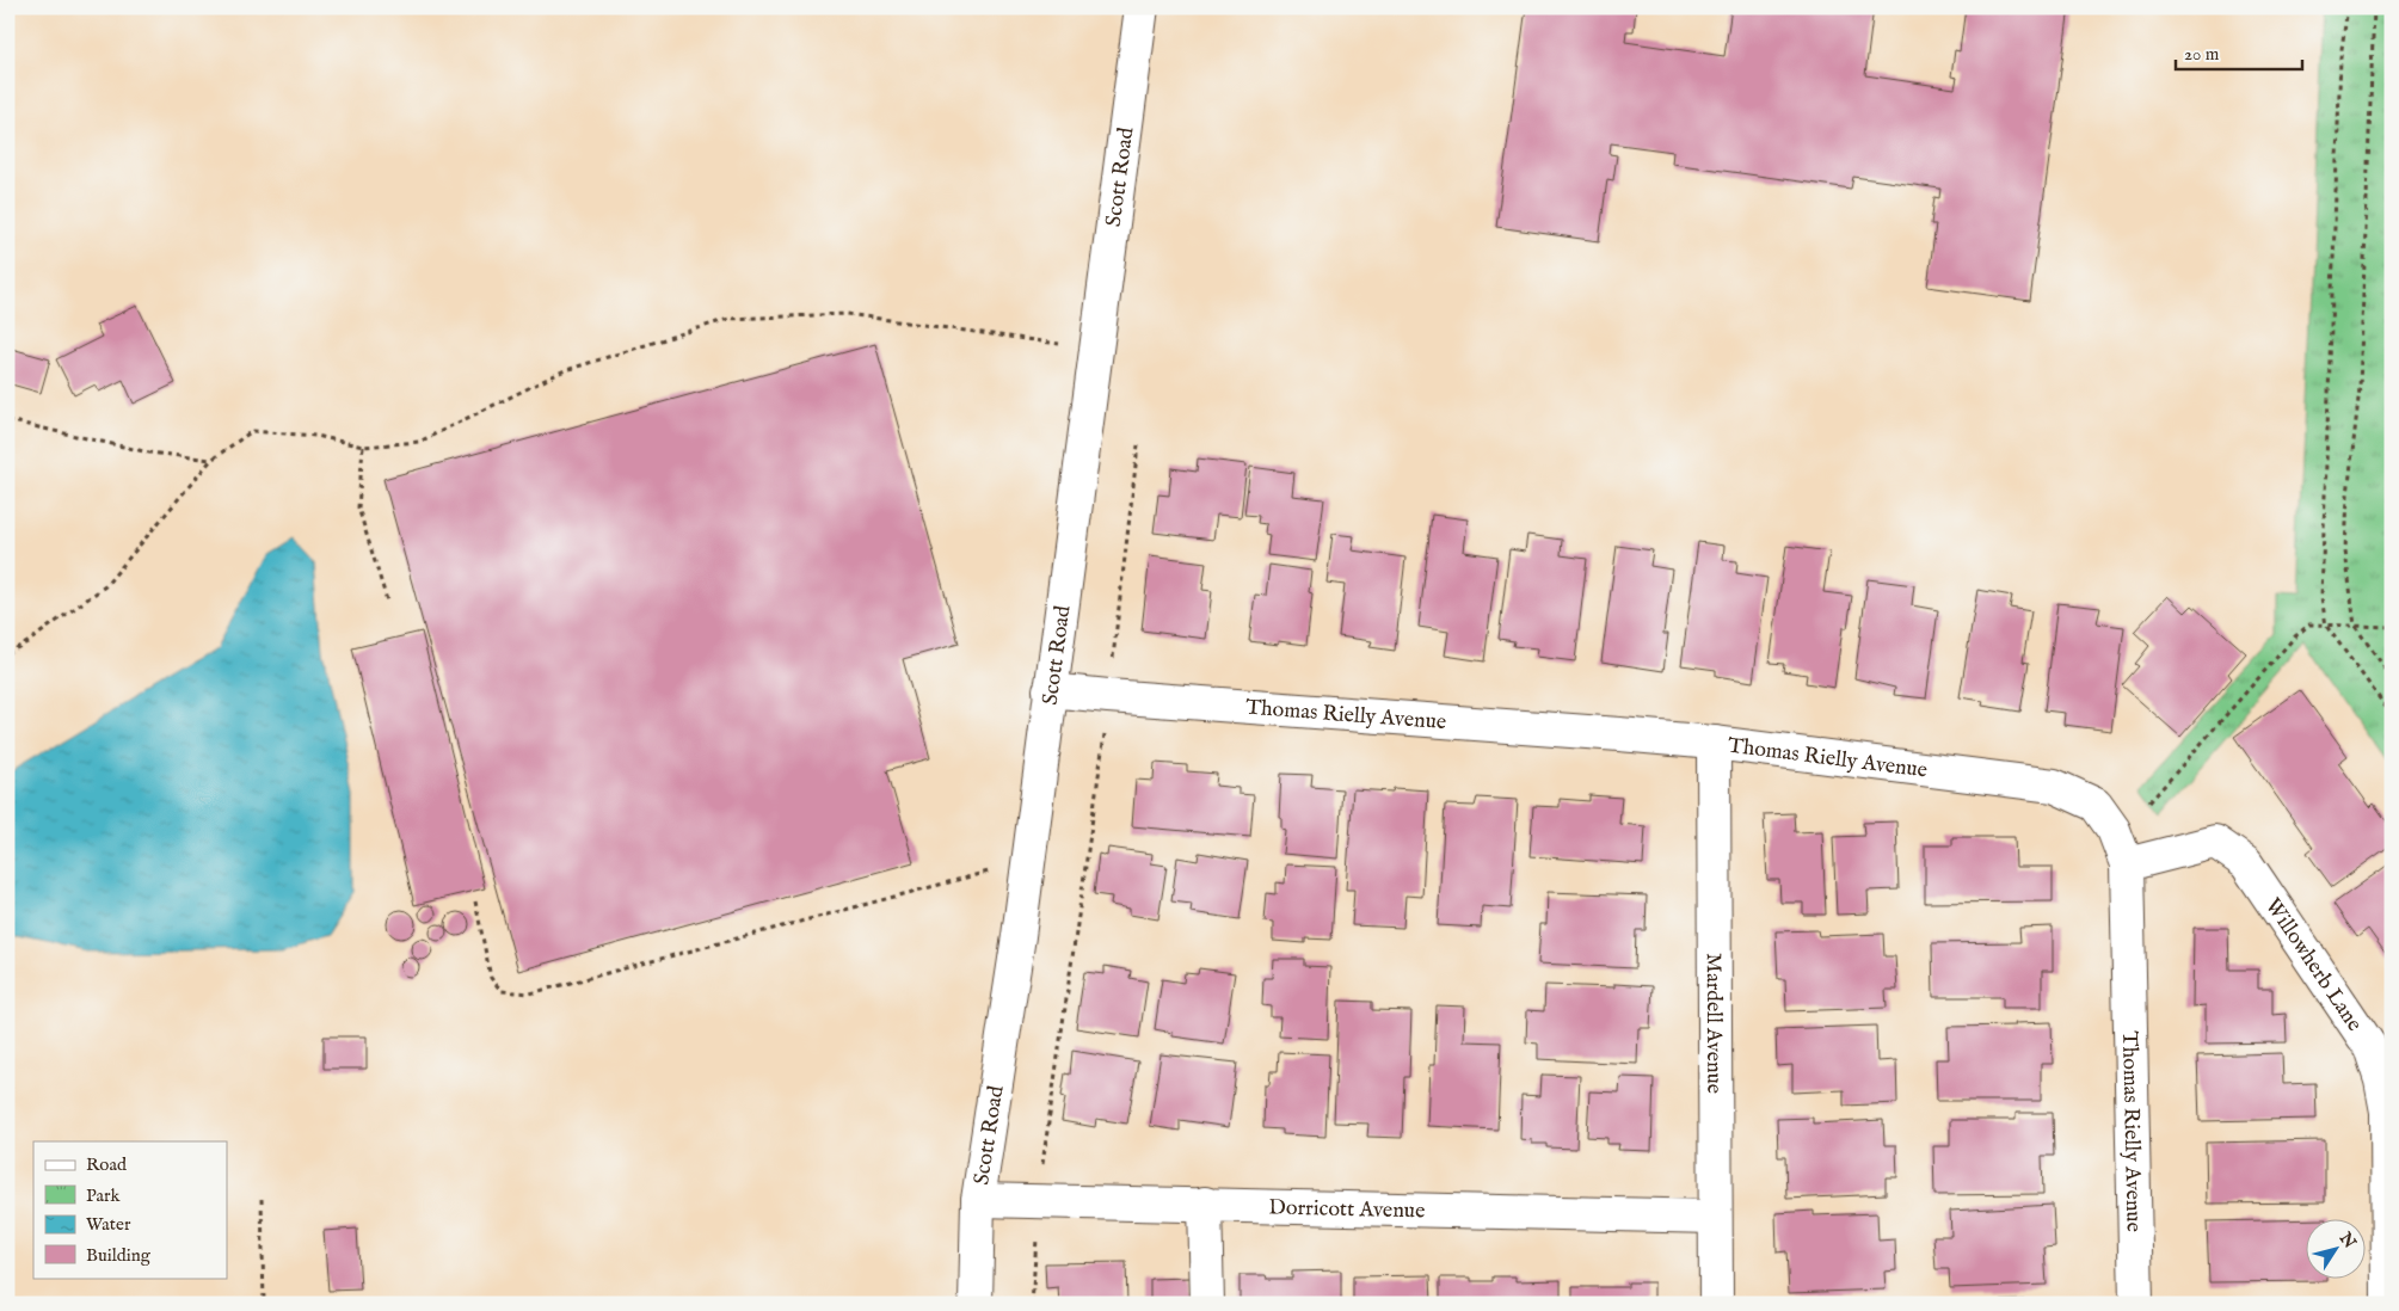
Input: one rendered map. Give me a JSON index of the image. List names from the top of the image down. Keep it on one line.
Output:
{"streets":{"street":["Scott Road","Thomas Rielly Avenue","Willowherb Lane","Mardell Avenue","Dorricott Avenue"]},"crossings":[["Scott Road","Thomas Rielly Avenue"],["Scott Road","Dorricott Avenue"],["Thomas Rielly Avenue","Willowherb Lane"],["Thomas Rielly Avenue","Mardell Avenue"],["Mardell Avenue","Dorricott Avenue"]],"legend":["Road","Park","Water","Building"],"scale_bar":"20 m","north":"top right"}
